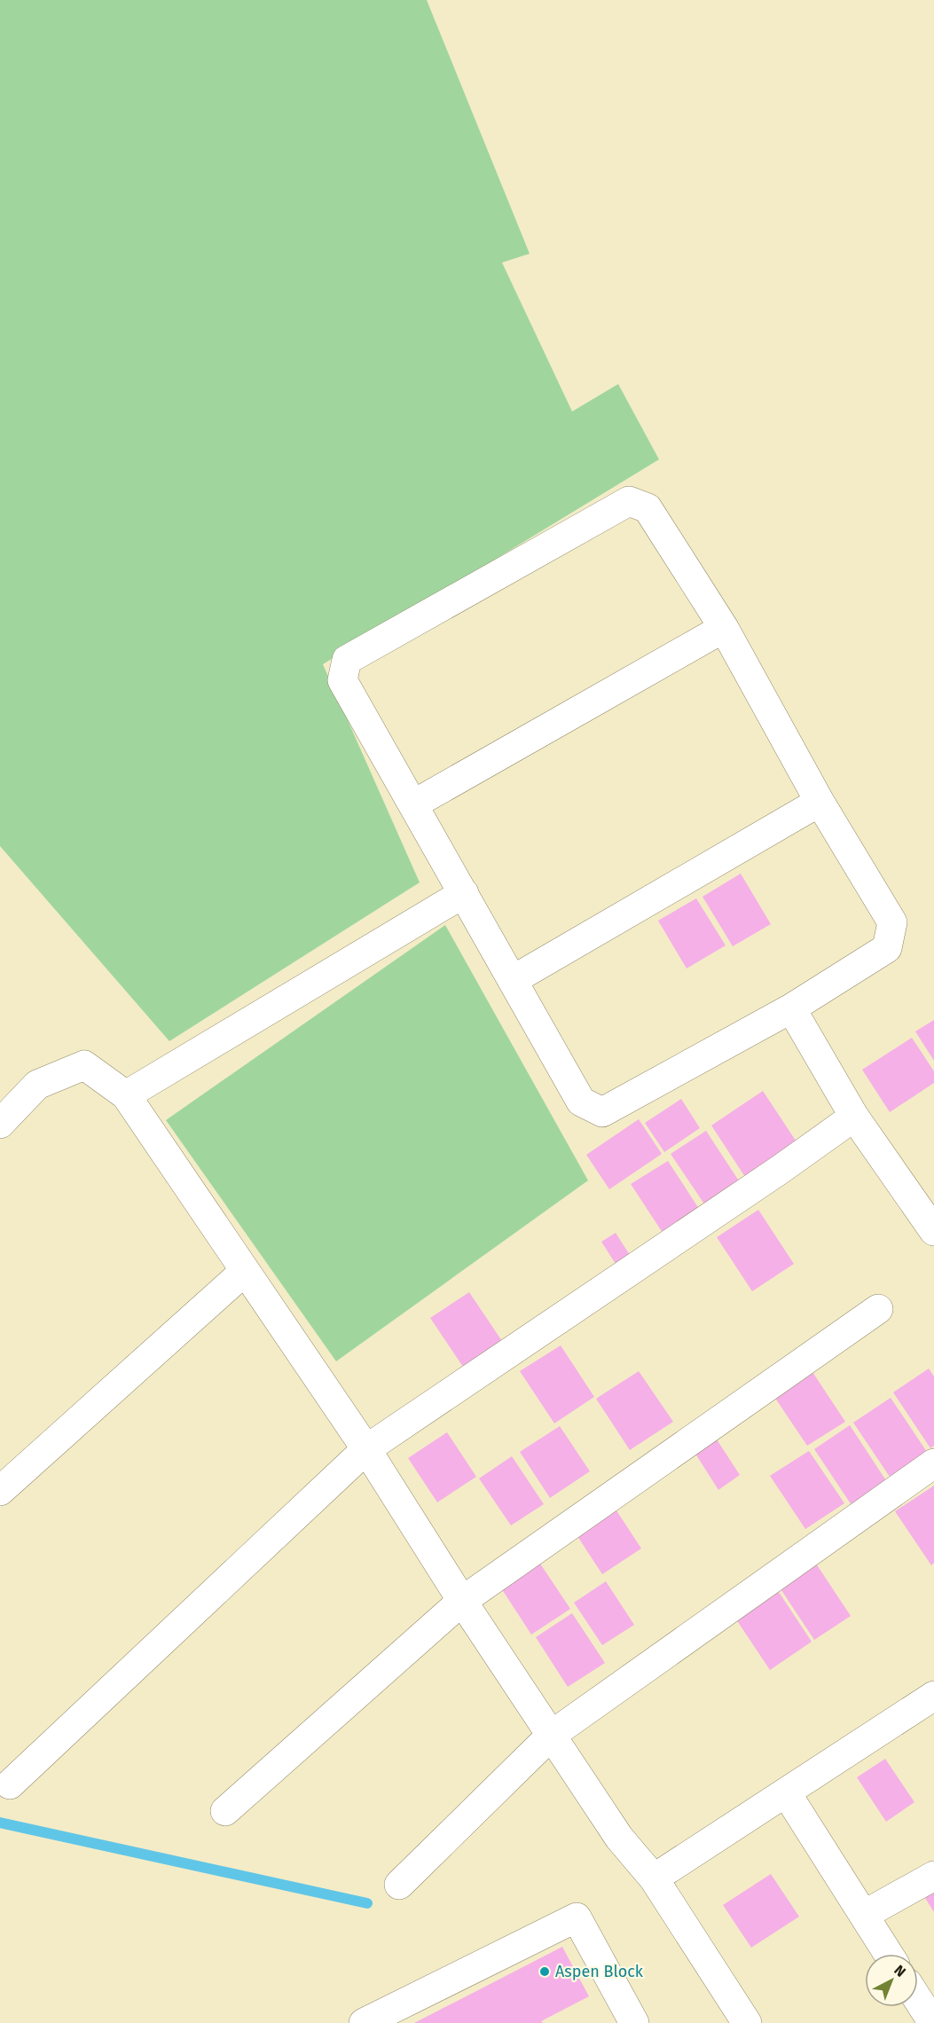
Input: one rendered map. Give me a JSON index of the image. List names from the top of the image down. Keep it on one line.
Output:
{"places":["Aspen Block"],"north":"top right"}
